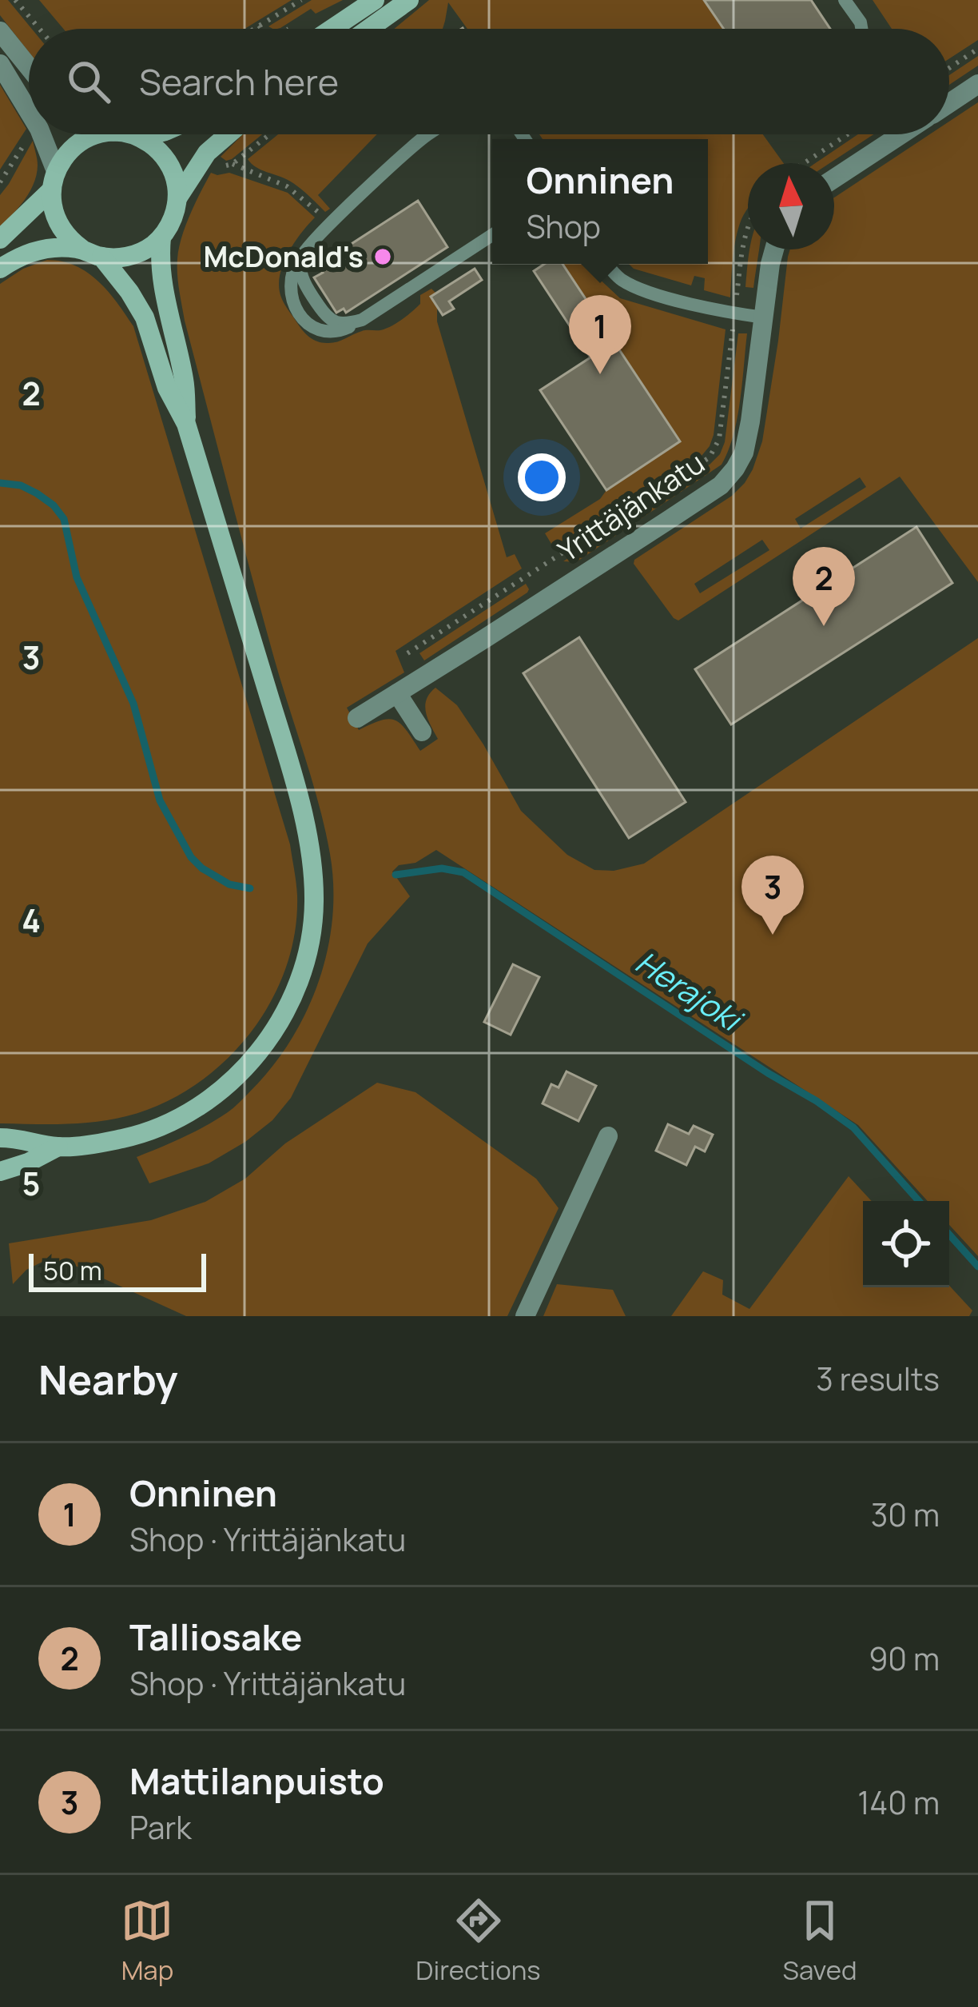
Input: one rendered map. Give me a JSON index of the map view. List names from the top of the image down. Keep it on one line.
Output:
{"streets":{"street":["Yrittäjänkatu"]},"water":["Herajoki"],"places":["McDonald's"],"scale_bar":"50 m","north":"top","page":{"search":"Search here","popup":["Onninen","Shop"],"pins":["1","2","3"],"scale":"50 m","heading":["Nearby","3 results"],"list":[{"mark":"1","name":"Onninen","note":"Shop · Yrittäjänkatu","value":"30 m"},{"mark":"2","name":"Talliosake","note":"Shop · Yrittäjänkatu","value":"90 m"},{"mark":"3","name":"Mattilanpuisto","note":"Park","value":"140 m"}],"nav":["Map","Directions","Saved"]},"grid":{"rows":["2","3","4","5"]}}
